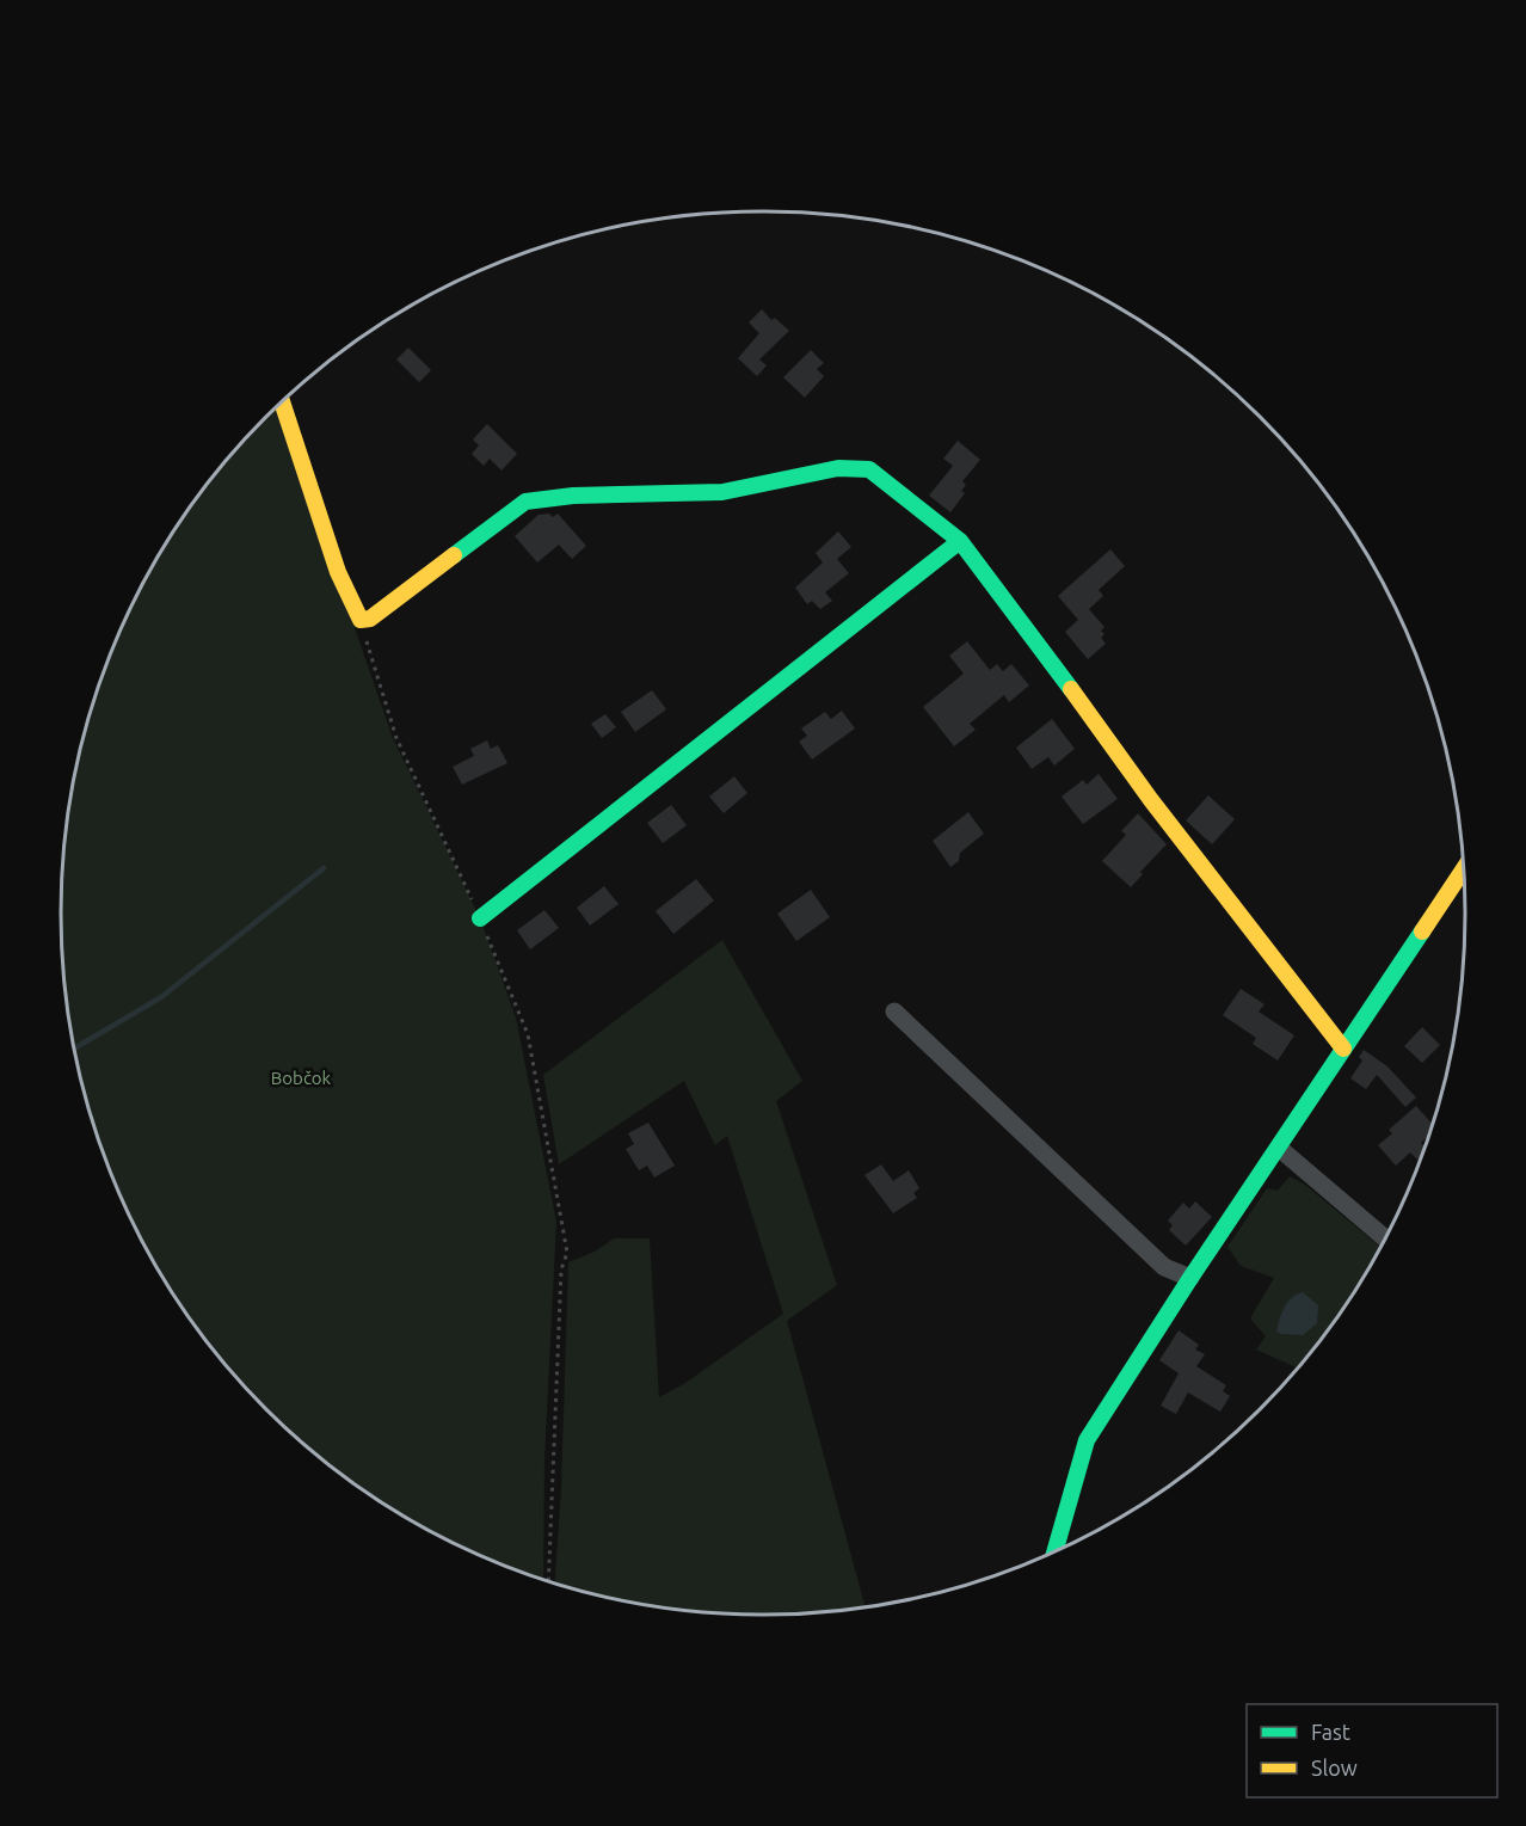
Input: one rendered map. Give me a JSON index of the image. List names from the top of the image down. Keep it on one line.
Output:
{"parks":["Bobčok"],"legend":["Fast","Slow"]}
